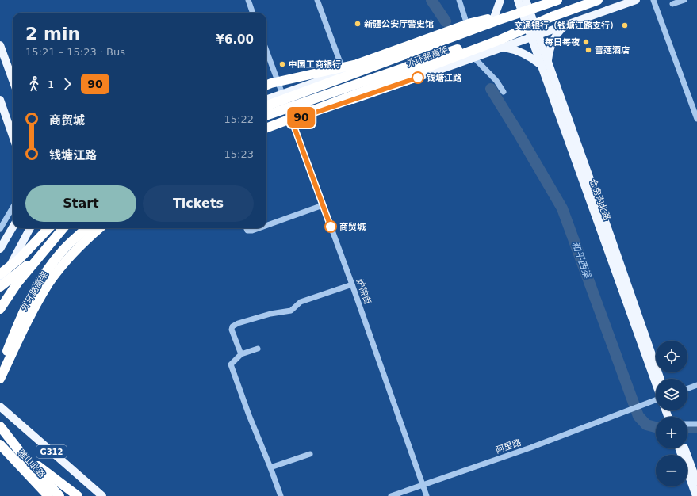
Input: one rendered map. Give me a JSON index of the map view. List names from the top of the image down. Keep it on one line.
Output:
{"streets":{"highway":["外环路高架","雅山北路"],"main road":["仓房沟北路","G312"],"street":["炉院街","阿里路"]},"crossings":[["外环路高架","仓房沟北路"],["炉院街","阿里路"]],"water":["和平西渠"],"places":["新疆公安厅警史馆","交通银行（钱塘江路支行）","每日每夜","雪莲酒店","中国工商银行","钱塘江路","商贸城"],"lines":["bus line 90"],"page":{"on_map":"90","heading":["2 min","15:21 – 15:23 · Bus","¥6.00"],"legs":["1","90"],"list":[{"name":"商贸城","value":"15:22"},{"name":"钱塘江路","value":"15:23"}],"buttons":["Start","Tickets"],"map_buttons":["+","−"]}}
